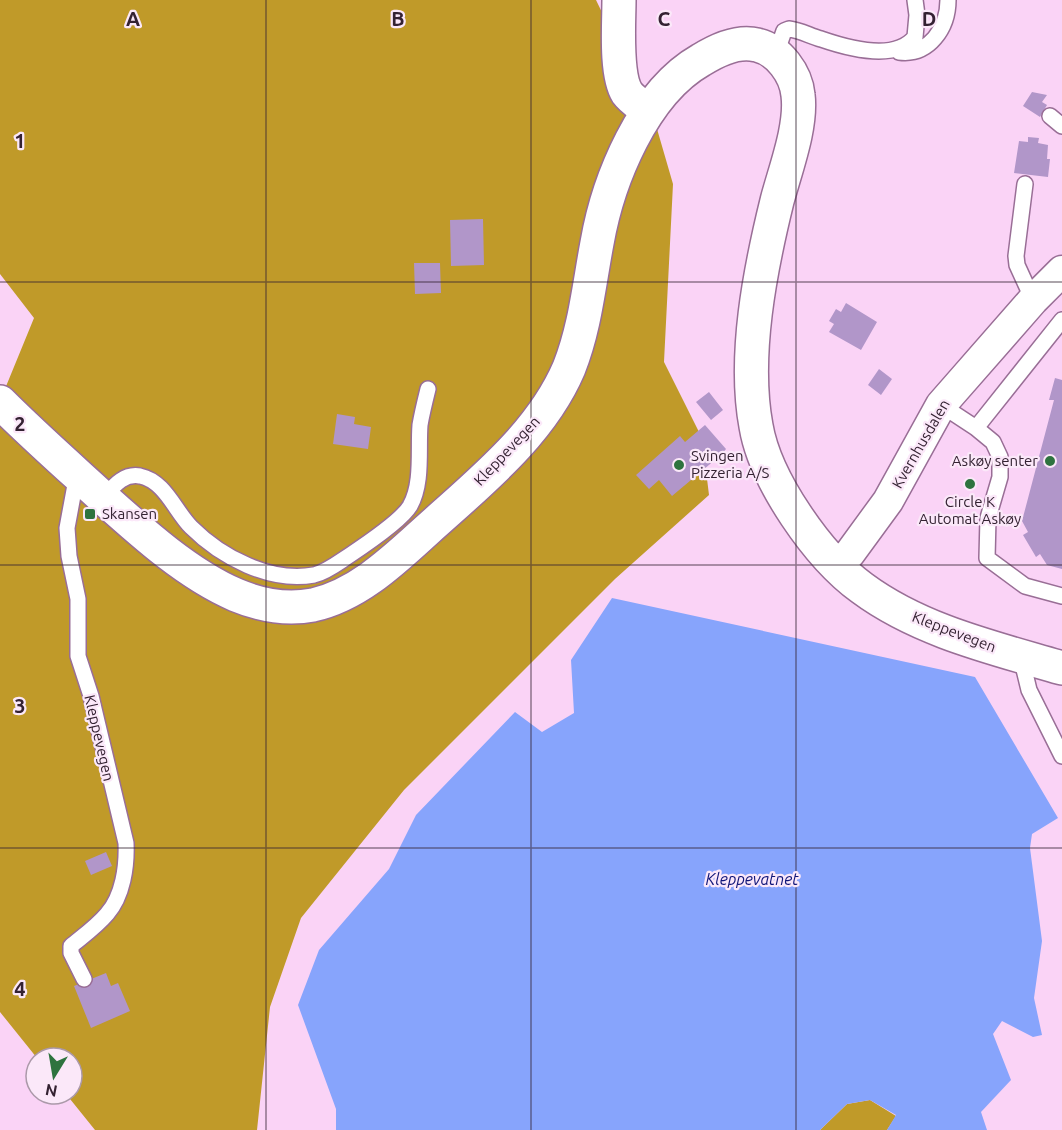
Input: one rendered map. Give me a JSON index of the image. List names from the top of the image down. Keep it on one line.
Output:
{"streets":{"main road":["Kleppevegen"],"street":["Kvernhusdalen"]},"crossings":[["Kvernhusdalen","Kleppevegen"]],"water":["Kleppevatnet"],"places":{"other":["Askøy senter","Svingen Pizzeria A/S","Circle K Automat Askøy"],"transit":["Skansen"]},"north":"bottom","grid":{"columns":["A","B","C","D"],"rows":["1","2","3","4"]}}
